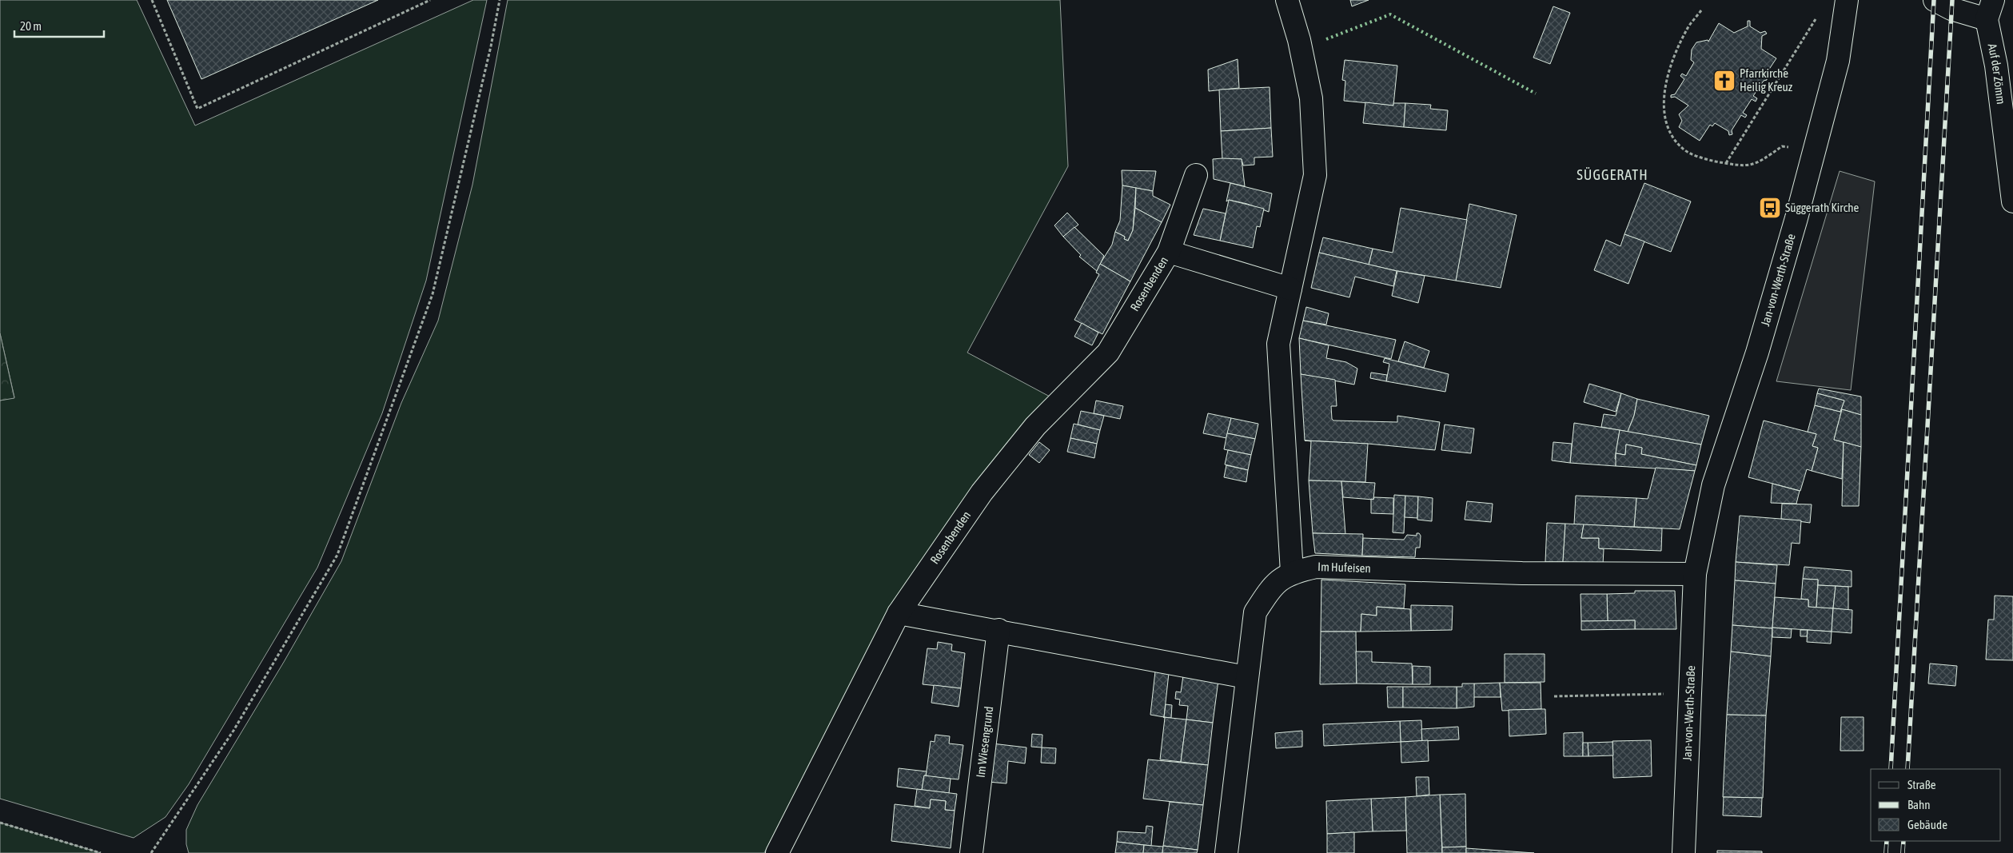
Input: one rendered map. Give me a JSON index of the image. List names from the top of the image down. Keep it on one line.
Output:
{"streets":{"street":["Auf der Zömm","Jan-von-Werth-Straße","Rosenbenden","Im Hufeisen","Im Wiesengrund"]},"crossings":[["Jan-von-Werth-Straße","Im Hufeisen"]],"districts":["SÜGGERATH"],"places":{"church":["Pfarrkirche Heilig Kreuz"],"bus stop":["Süggerath Kirche"]},"legend":["Straße","Bahn","Gebäude"],"scale_bar":"20 m"}
